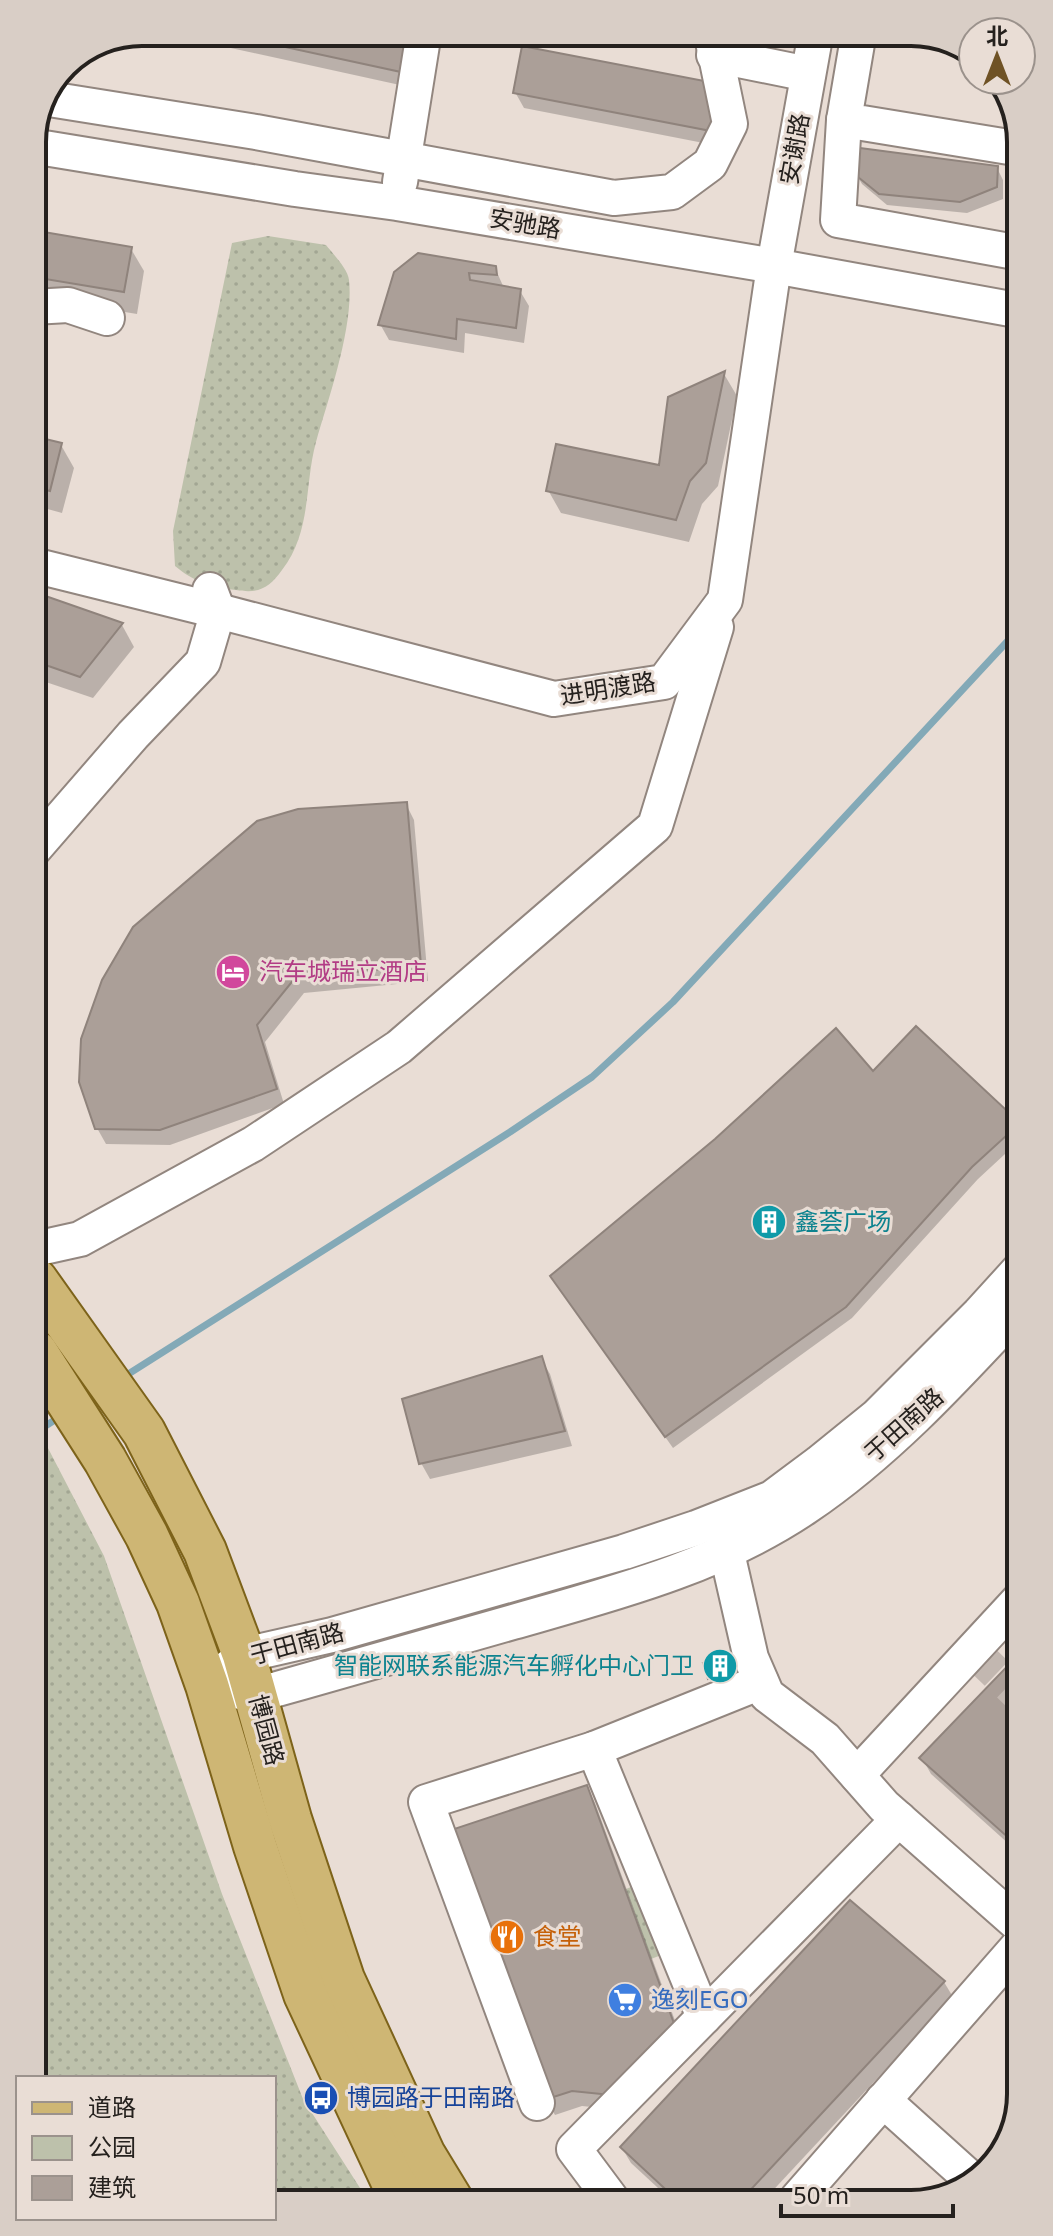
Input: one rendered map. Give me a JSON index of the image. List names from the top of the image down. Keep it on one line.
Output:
{"streets":{"main road":["博园路"],"street":["安谢路","安驰路","进明渡路","于田南路"]},"crossings":[["安谢路","安驰路"],["安谢路","进明渡路"],["安驰路","进明渡路"],["于田南路","博园路"]],"places":{"hotel":["汽车城瑞立酒店"],"building":["鑫荟广场","智能网联系能源汽车孵化中心门卫"],"restaurant":["食堂"],"supermarket":["逸刻EGO"],"bus stop":["博园路于田南路"]},"legend":["道路","公园","建筑"],"scale_bar":"50 m","north":"top"}
